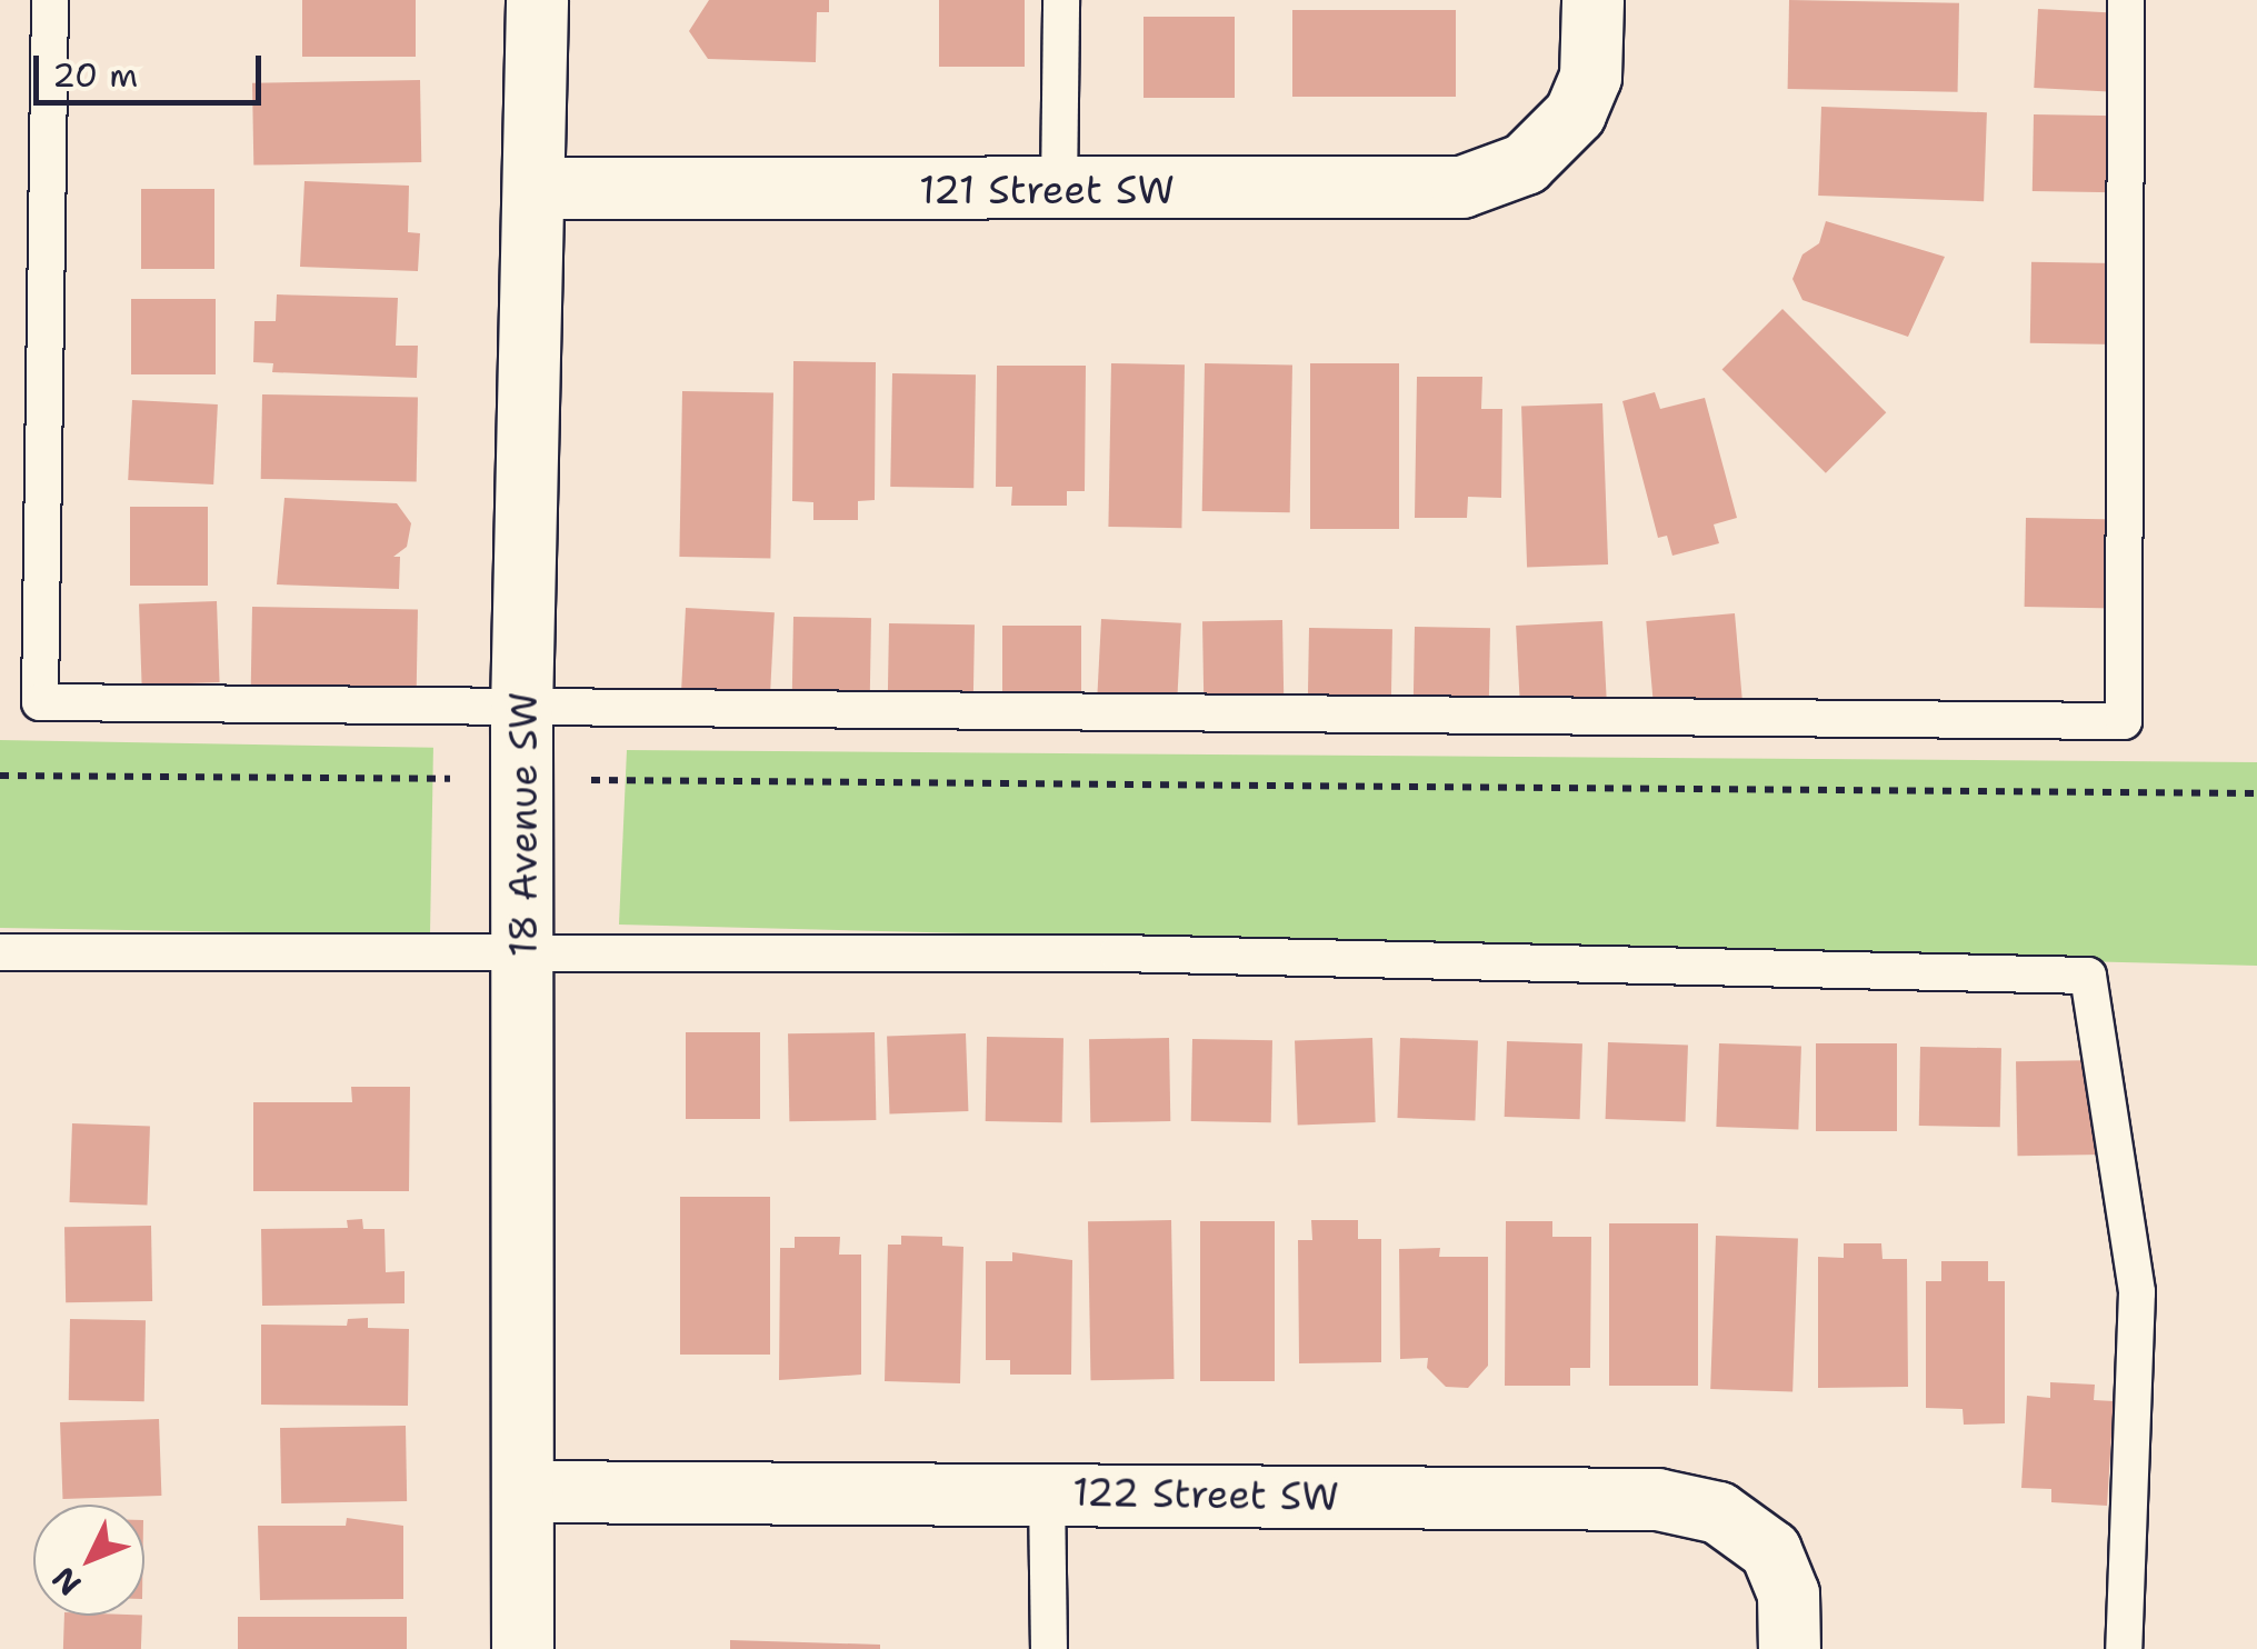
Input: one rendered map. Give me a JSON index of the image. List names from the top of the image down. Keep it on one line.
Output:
{"streets":{"street":["121 Street SW","18 Avenue SW","122 Street SW"]},"crossings":[["121 Street SW","18 Avenue SW"],["18 Avenue SW","122 Street SW"]],"scale_bar":"20 m","north":"bottom left"}
